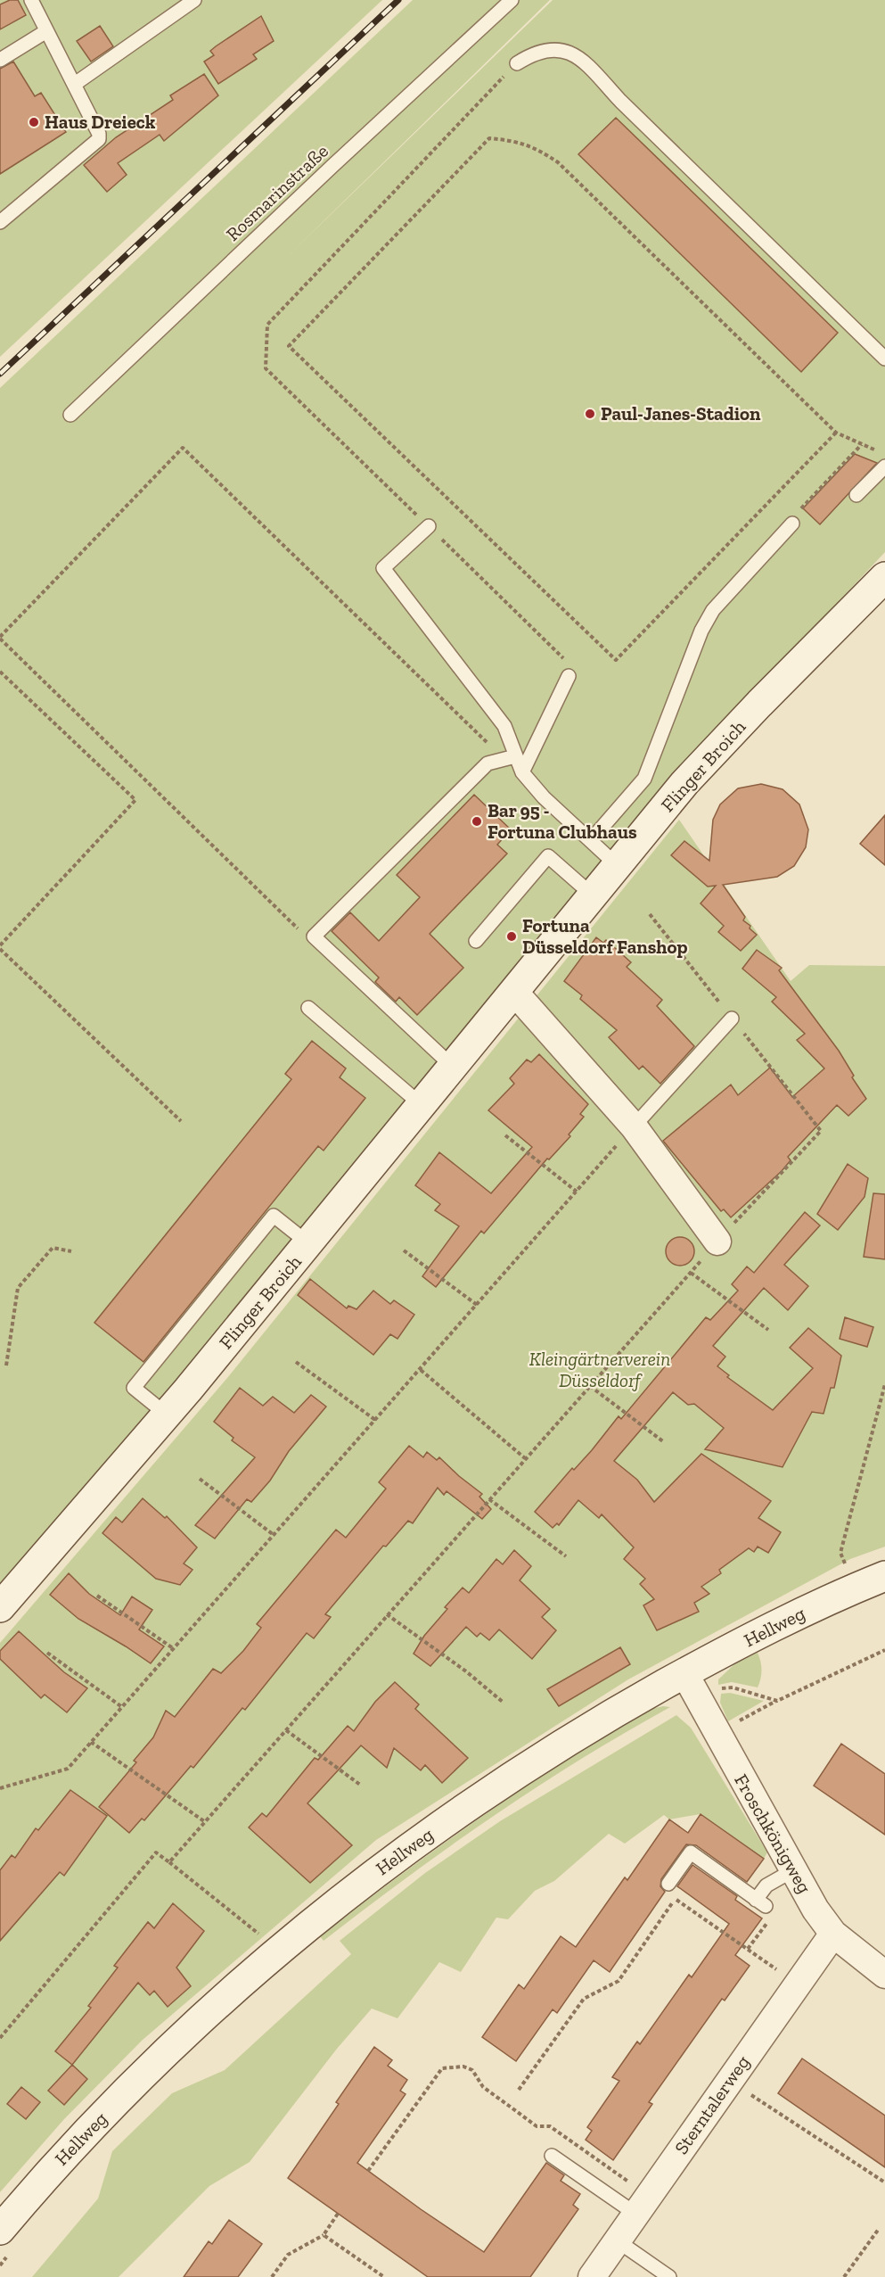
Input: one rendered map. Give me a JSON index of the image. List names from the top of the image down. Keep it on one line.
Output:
{"streets":{"street":["Flinger Broich","Hellweg","Froschkönigweg","Sterntalerweg"],"lane":["Rosmarinstraße"]},"crossings":[["Hellweg","Froschkönigweg"],["Froschkönigweg","Sterntalerweg"]],"parks":["Kleingärtnerverein Düsseldorf"],"places":["Haus Dreieck","Paul-Janes-Stadion","Bar 95 - Fortuna Clubhaus","Fortuna Düsseldorf Fanshop"]}
